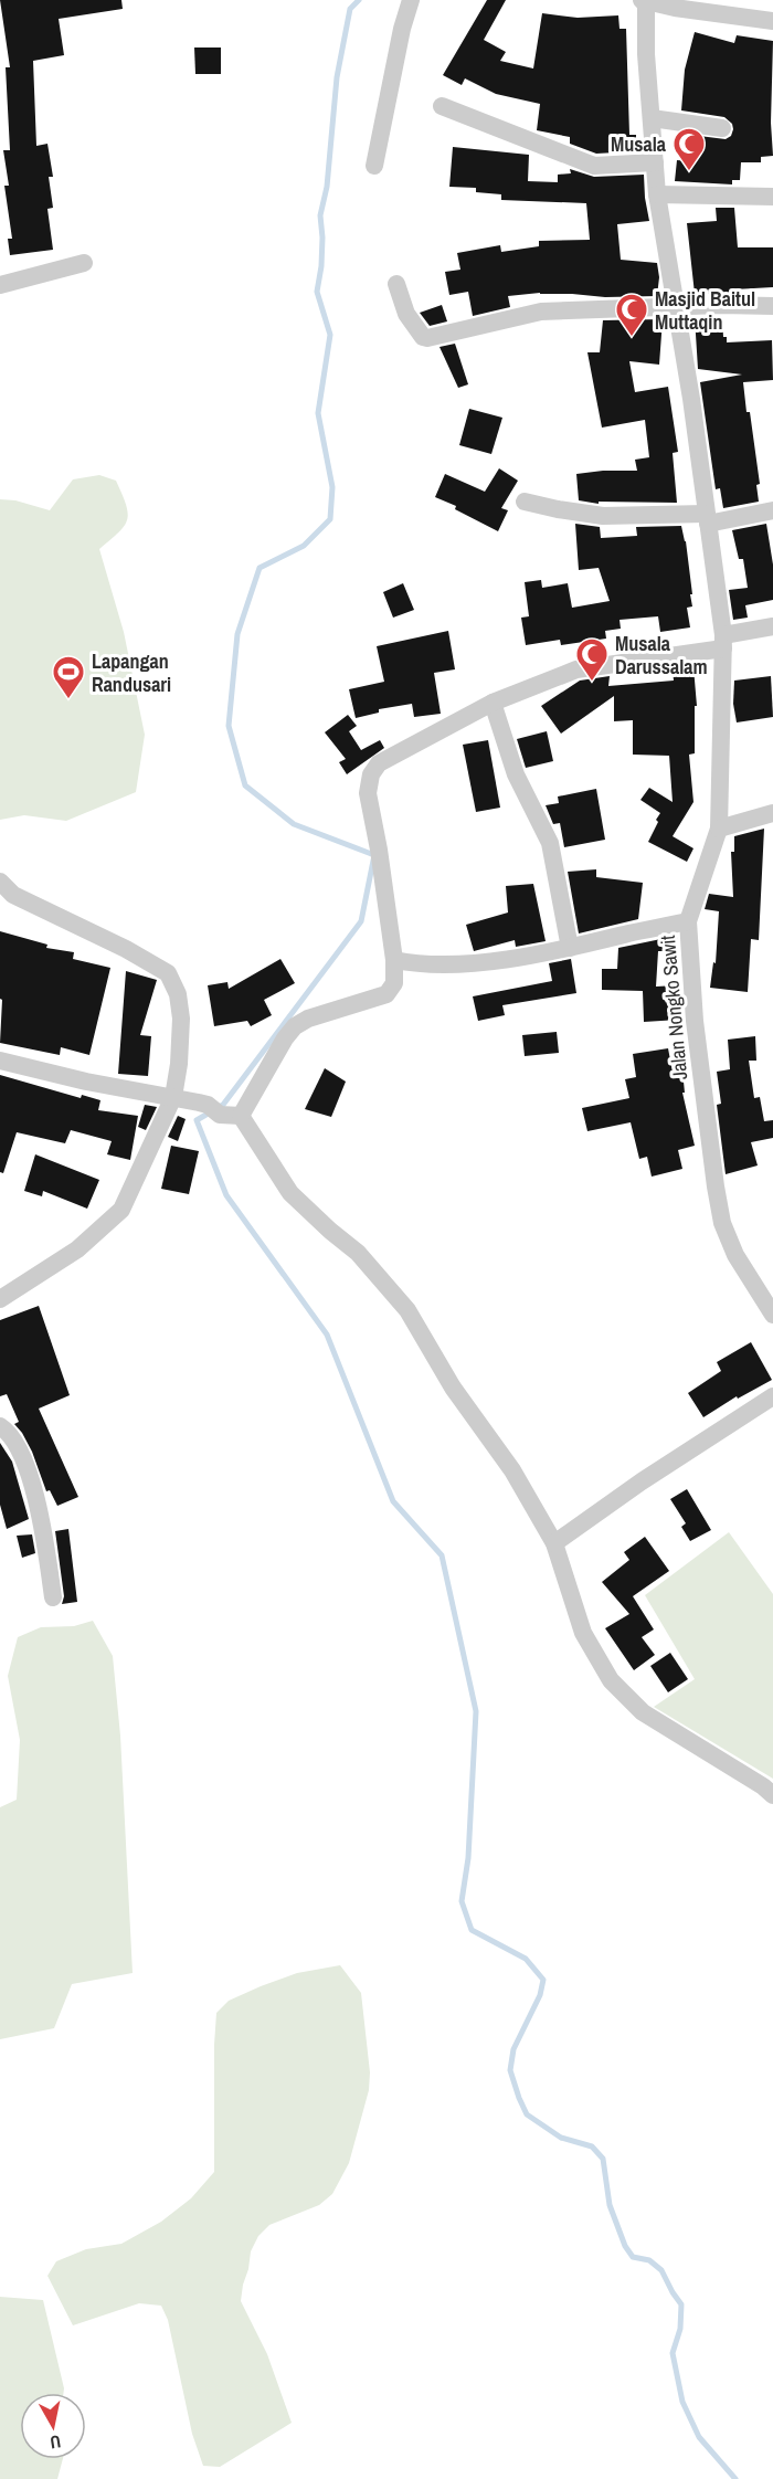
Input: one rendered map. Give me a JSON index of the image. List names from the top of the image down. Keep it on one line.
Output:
{"streets":{"street":["Jalan Nongko Sawit"]},"places":{"mosque":["Musala","Masjid Baitul Muttaqin","Musala Darussalam"],"sports":["Lapangan Randusari"]},"north":"bottom"}
